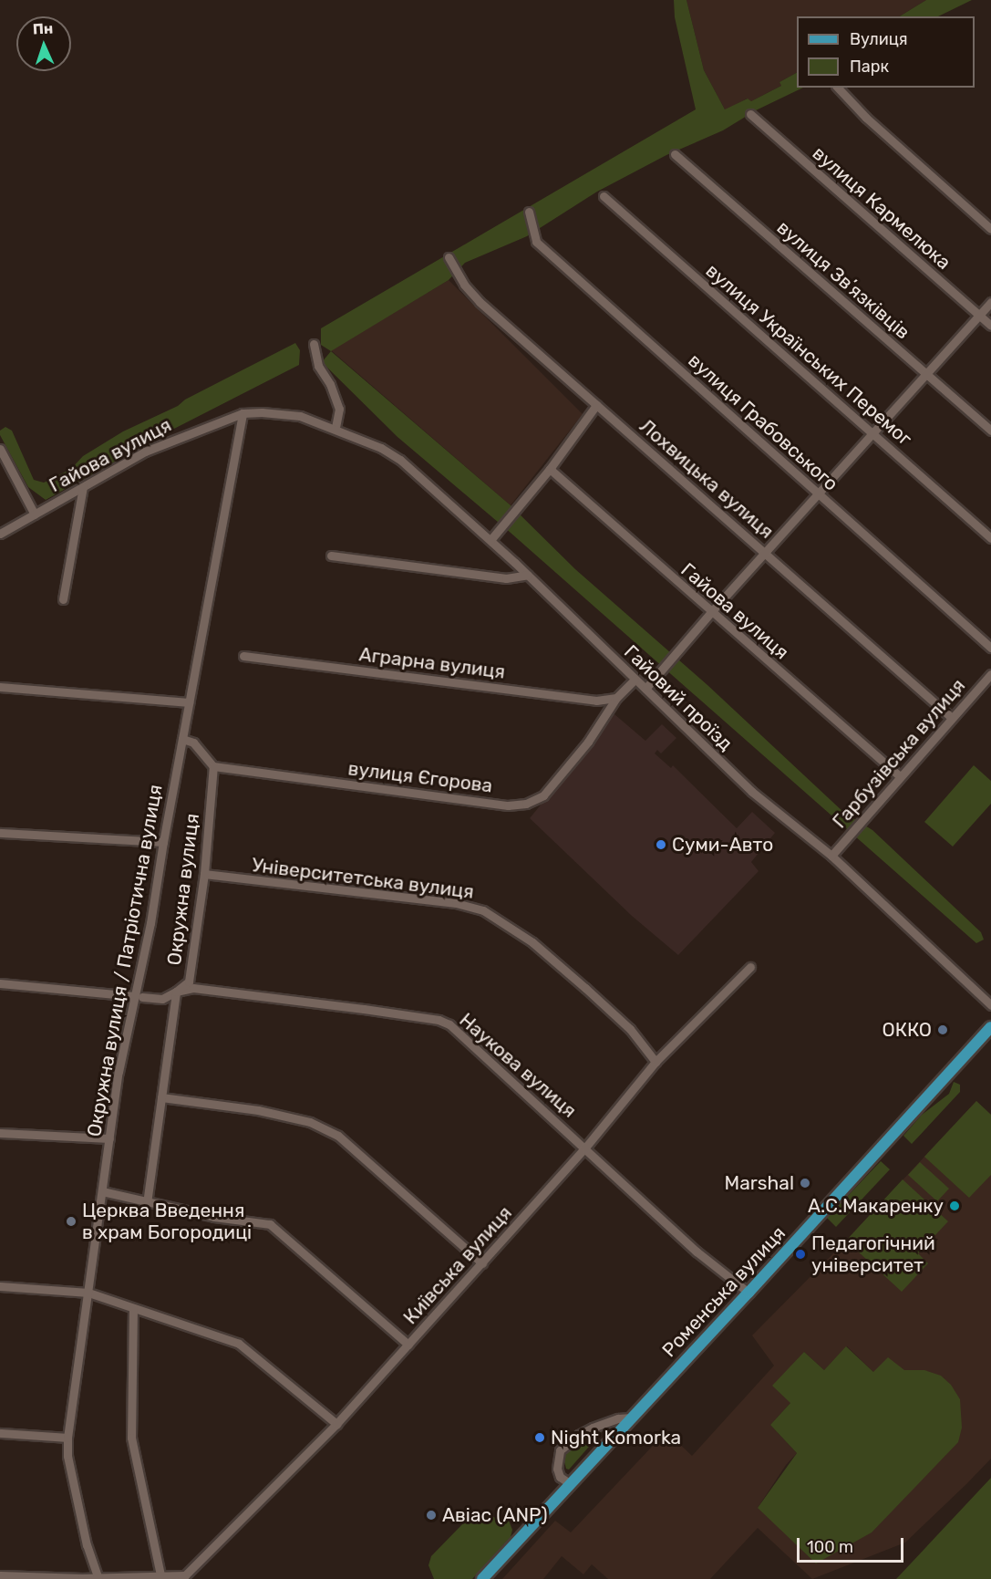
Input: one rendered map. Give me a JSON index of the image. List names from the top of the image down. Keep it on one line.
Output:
{"streets":{"main road":["Роменська вулиця"],"street":["вулиця Кармелюка","вулиця Звʼязківців","вулиця Українських Перемог","вулиця Грабовського","Гайова вулиця","Лохвицька вулиця","Аграрна вулиця","Гайовий проїзд","Гарбузівська вулиця","вулиця Єгорова","Університетська вулиця","Окружна вулиця","Окружна вулиця / Патріотична вулиця","Наукова вулиця","Київська вулиця"]},"crossings":[["Гайова вулиця","Гайовий проїзд"],["Гайова вулиця","Гарбузівська вулиця"],["Гайова вулиця","Окружна вулиця / Патріотична вулиця"],["Лохвицька вулиця","Гарбузівська вулиця"],["Аграрна вулиця","вулиця Єгорова"],["Гайовий проїзд","Гарбузівська вулиця"],["Гайовий проїзд","вулиця Єгорова"],["вулиця Єгорова","Окружна вулиця"],["Університетська вулиця","Окружна вулиця"],["Університетська вулиця","Київська вулиця"],["Окружна вулиця","Наукова вулиця"],["Окружна вулиця / Патріотична вулиця","Наукова вулиця"],["Наукова вулиця","Київська вулиця"],["Наукова вулиця","Роменська вулиця"]],"places":["Суми-Авто","ОККО","Marshal","А.С.Макаренку","Церква Введення в храм Богородиці","Педагогічний університет","Night Komorka","Авіас (ANP)"],"legend":["Вулиця","Парк"],"scale_bar":"100 m","north":"top"}
